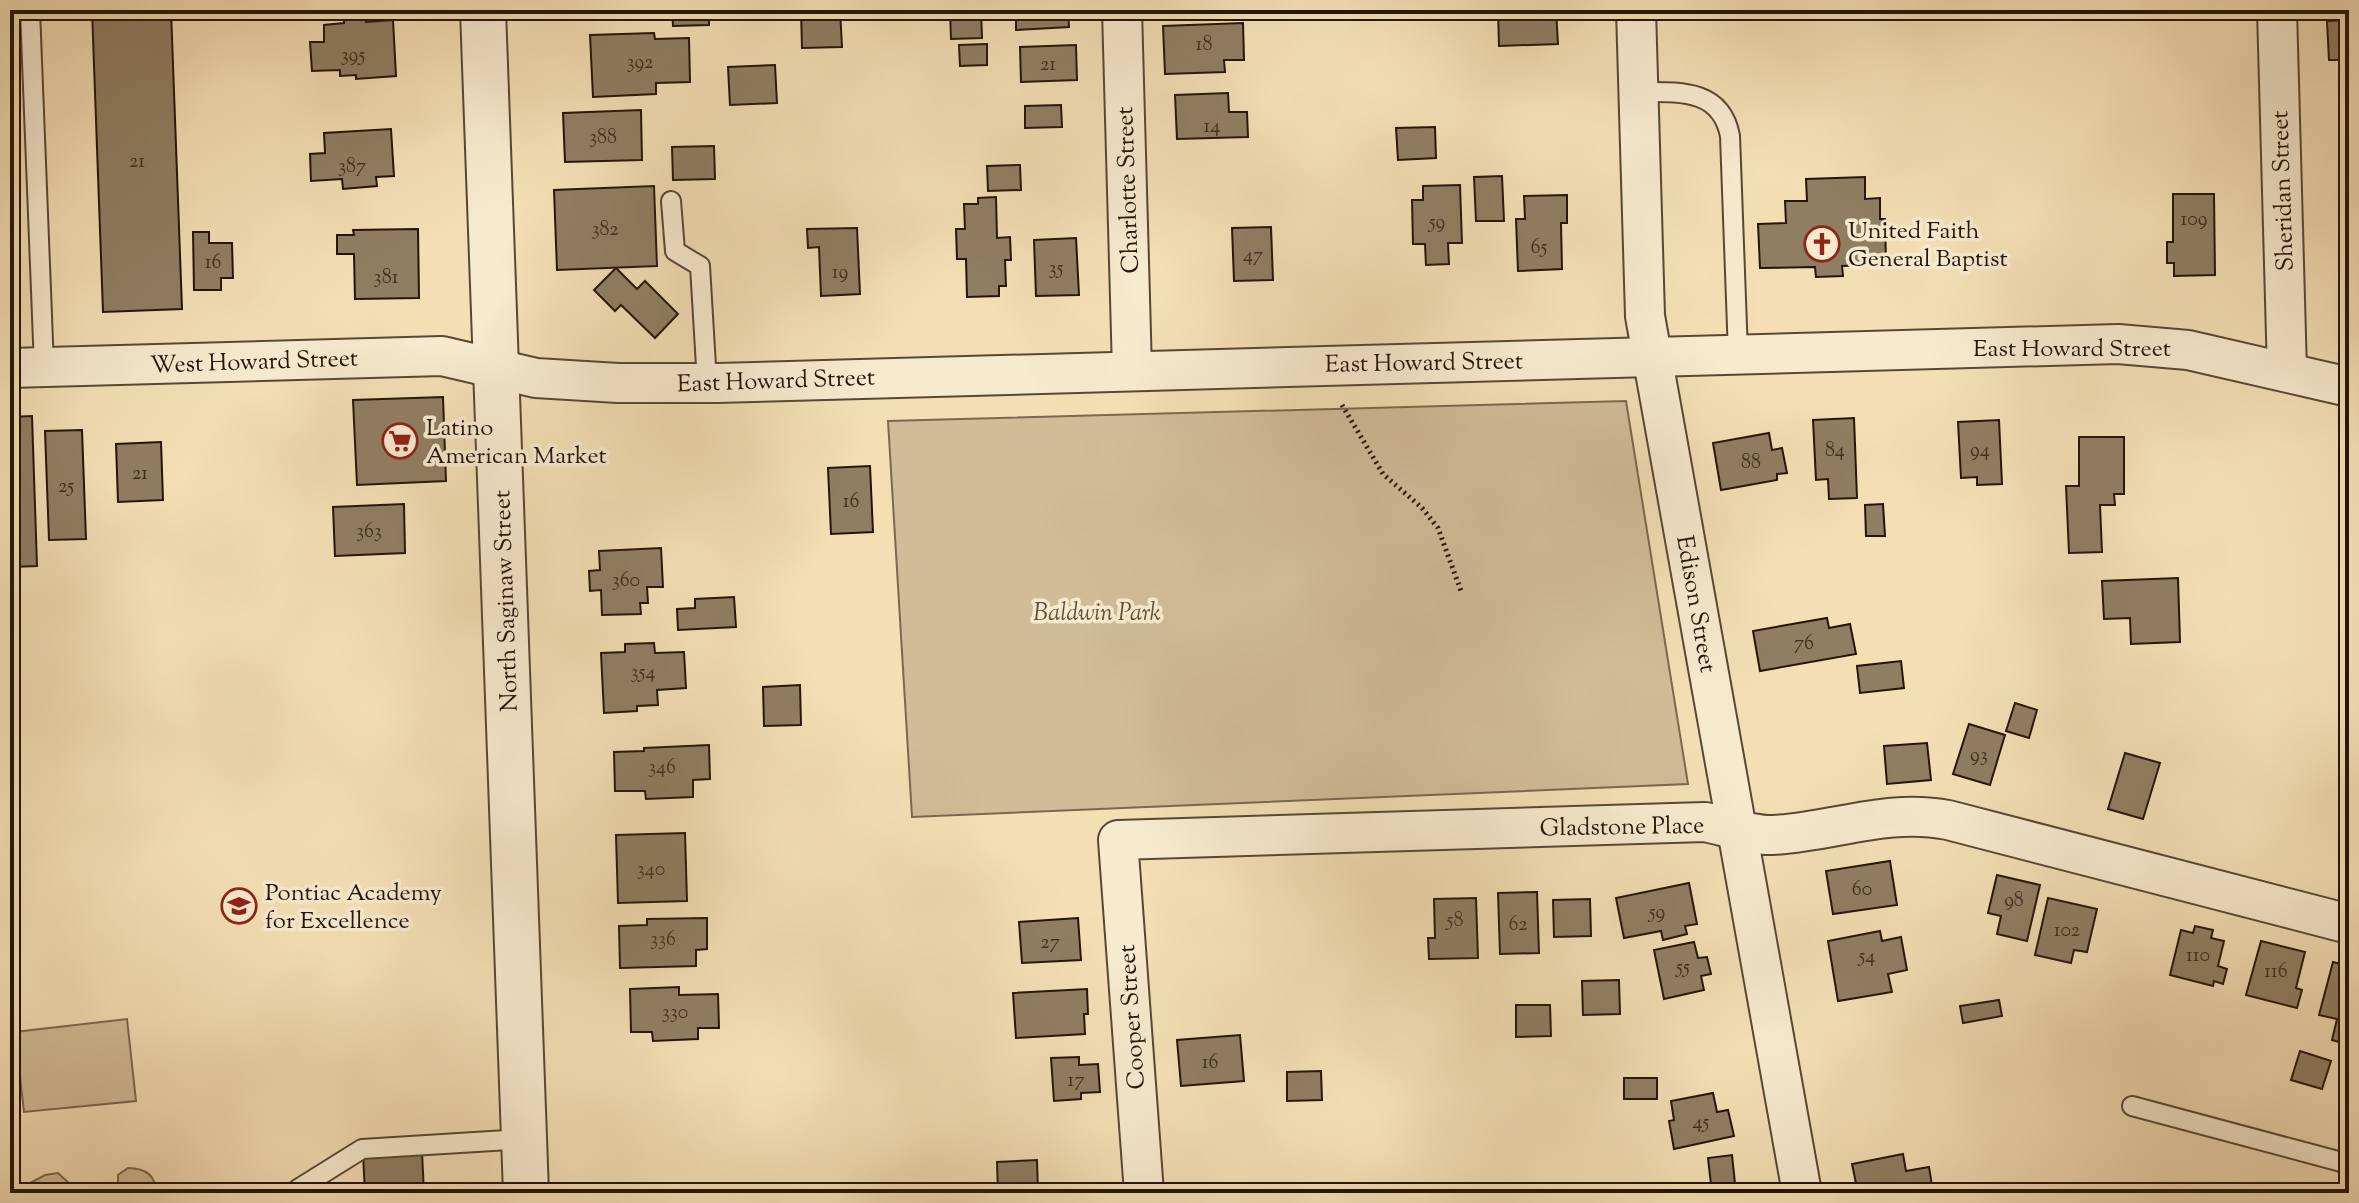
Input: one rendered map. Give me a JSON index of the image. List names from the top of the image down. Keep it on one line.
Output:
{"streets":{"street":["Charlotte Street","Sheridan Street","East Howard Street","West Howard Street","North Saginaw Street","Edison Street","Gladstone Place","Cooper Street"]},"crossings":[["Charlotte Street","East Howard Street"],["Sheridan Street","East Howard Street"],["East Howard Street","West Howard Street"],["East Howard Street","North Saginaw Street"],["East Howard Street","Edison Street"],["West Howard Street","North Saginaw Street"],["Edison Street","Gladstone Place"],["Gladstone Place","Cooper Street"]],"parks":["Baldwin Park"],"places":{"church":["United Faith General Baptist"],"supermarket":["Latino American Market"],"school or university":["Pontiac Academy for Excellence"]},"house_numbers":["18","395","392","21","14","388","21","387","109","59","382","65","47","16","35","19","381","84","94","88","21","25","16","363","360","76","354","93","346","340","60","98","59","58","62","102","336","27","110","54","55","116","330","16","17","45"]}
